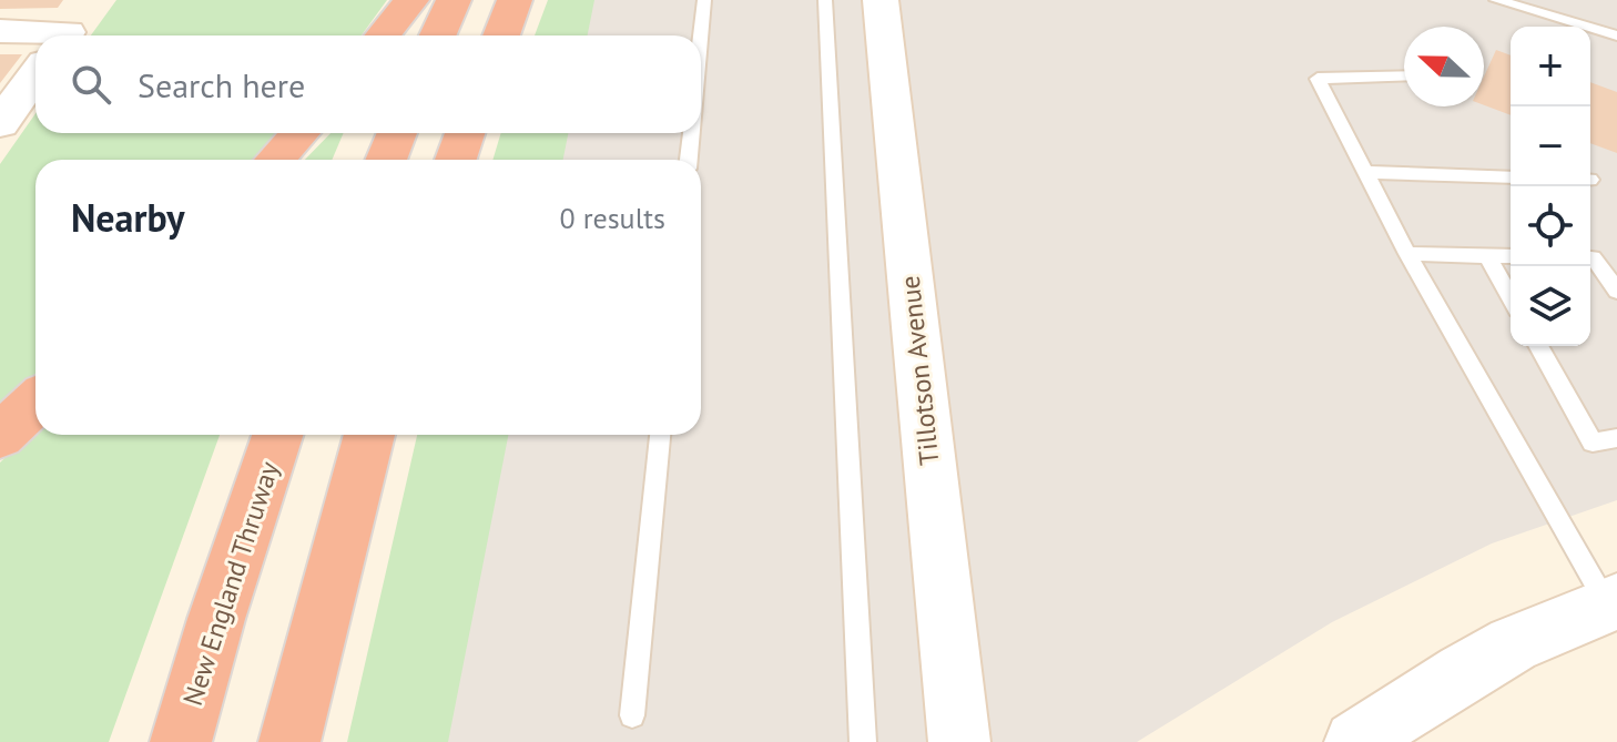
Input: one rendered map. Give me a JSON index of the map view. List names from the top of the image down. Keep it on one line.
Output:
{"streets":{"highway":["New England Thruway"],"street":["Tillotson Avenue"]},"north":"left","page":{"map_buttons":["+","−"],"search":"Search here","heading":["Nearby","0 results"]}}
